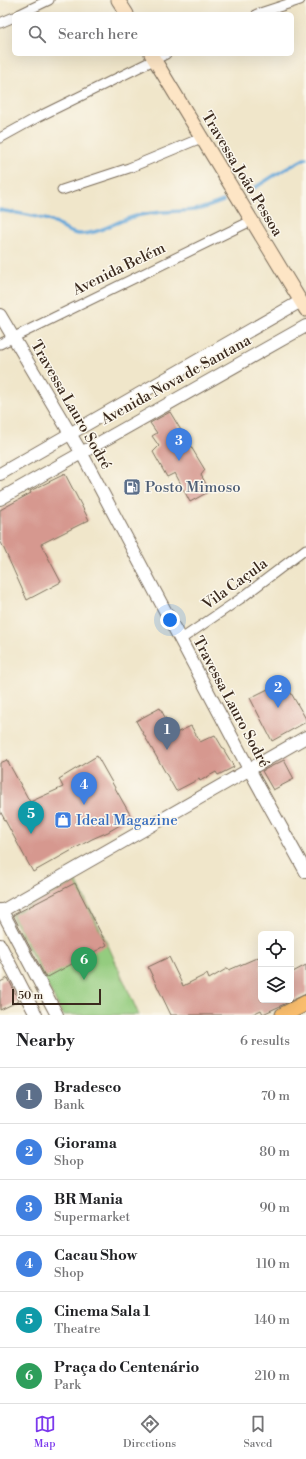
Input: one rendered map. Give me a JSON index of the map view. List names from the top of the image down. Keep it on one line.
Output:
{"streets":{"main road":["Travessa João Pessoa"],"street":["Avenida Belém","Avenida Nova de Santana","Travessa Lauro Sodré","Vila Caçula"]},"crossings":[["Travessa João Pessoa","Avenida Belém"],["Travessa João Pessoa","Avenida Nova de Santana"],["Avenida Belém","Travessa Lauro Sodré"],["Avenida Nova de Santana","Travessa Lauro Sodré"],["Travessa Lauro Sodré","Vila Caçula"]],"places":{"fuel station":["Posto Mimoso"],"shop":["Ideal Magazine"]},"scale_bar":"50 m","page":{"search":"Search here","pins":["3","2","1","4","5","6"],"scale":"50 m","heading":["Nearby","6 results"],"list":[{"mark":"1","name":"Bradesco","note":"Bank","value":"70 m"},{"mark":"2","name":"Giorama","note":"Shop","value":"80 m"},{"mark":"3","name":"BR Mania","note":"Supermarket","value":"90 m"},{"mark":"4","name":"Cacau Show","note":"Shop","value":"110 m"},{"mark":"5","name":"Cinema Sala 1","note":"Theatre","value":"140 m"},{"mark":"6","name":"Praça do Centenário","note":"Park","value":"210 m"}],"nav":["Map","Directions","Saved"]}}
